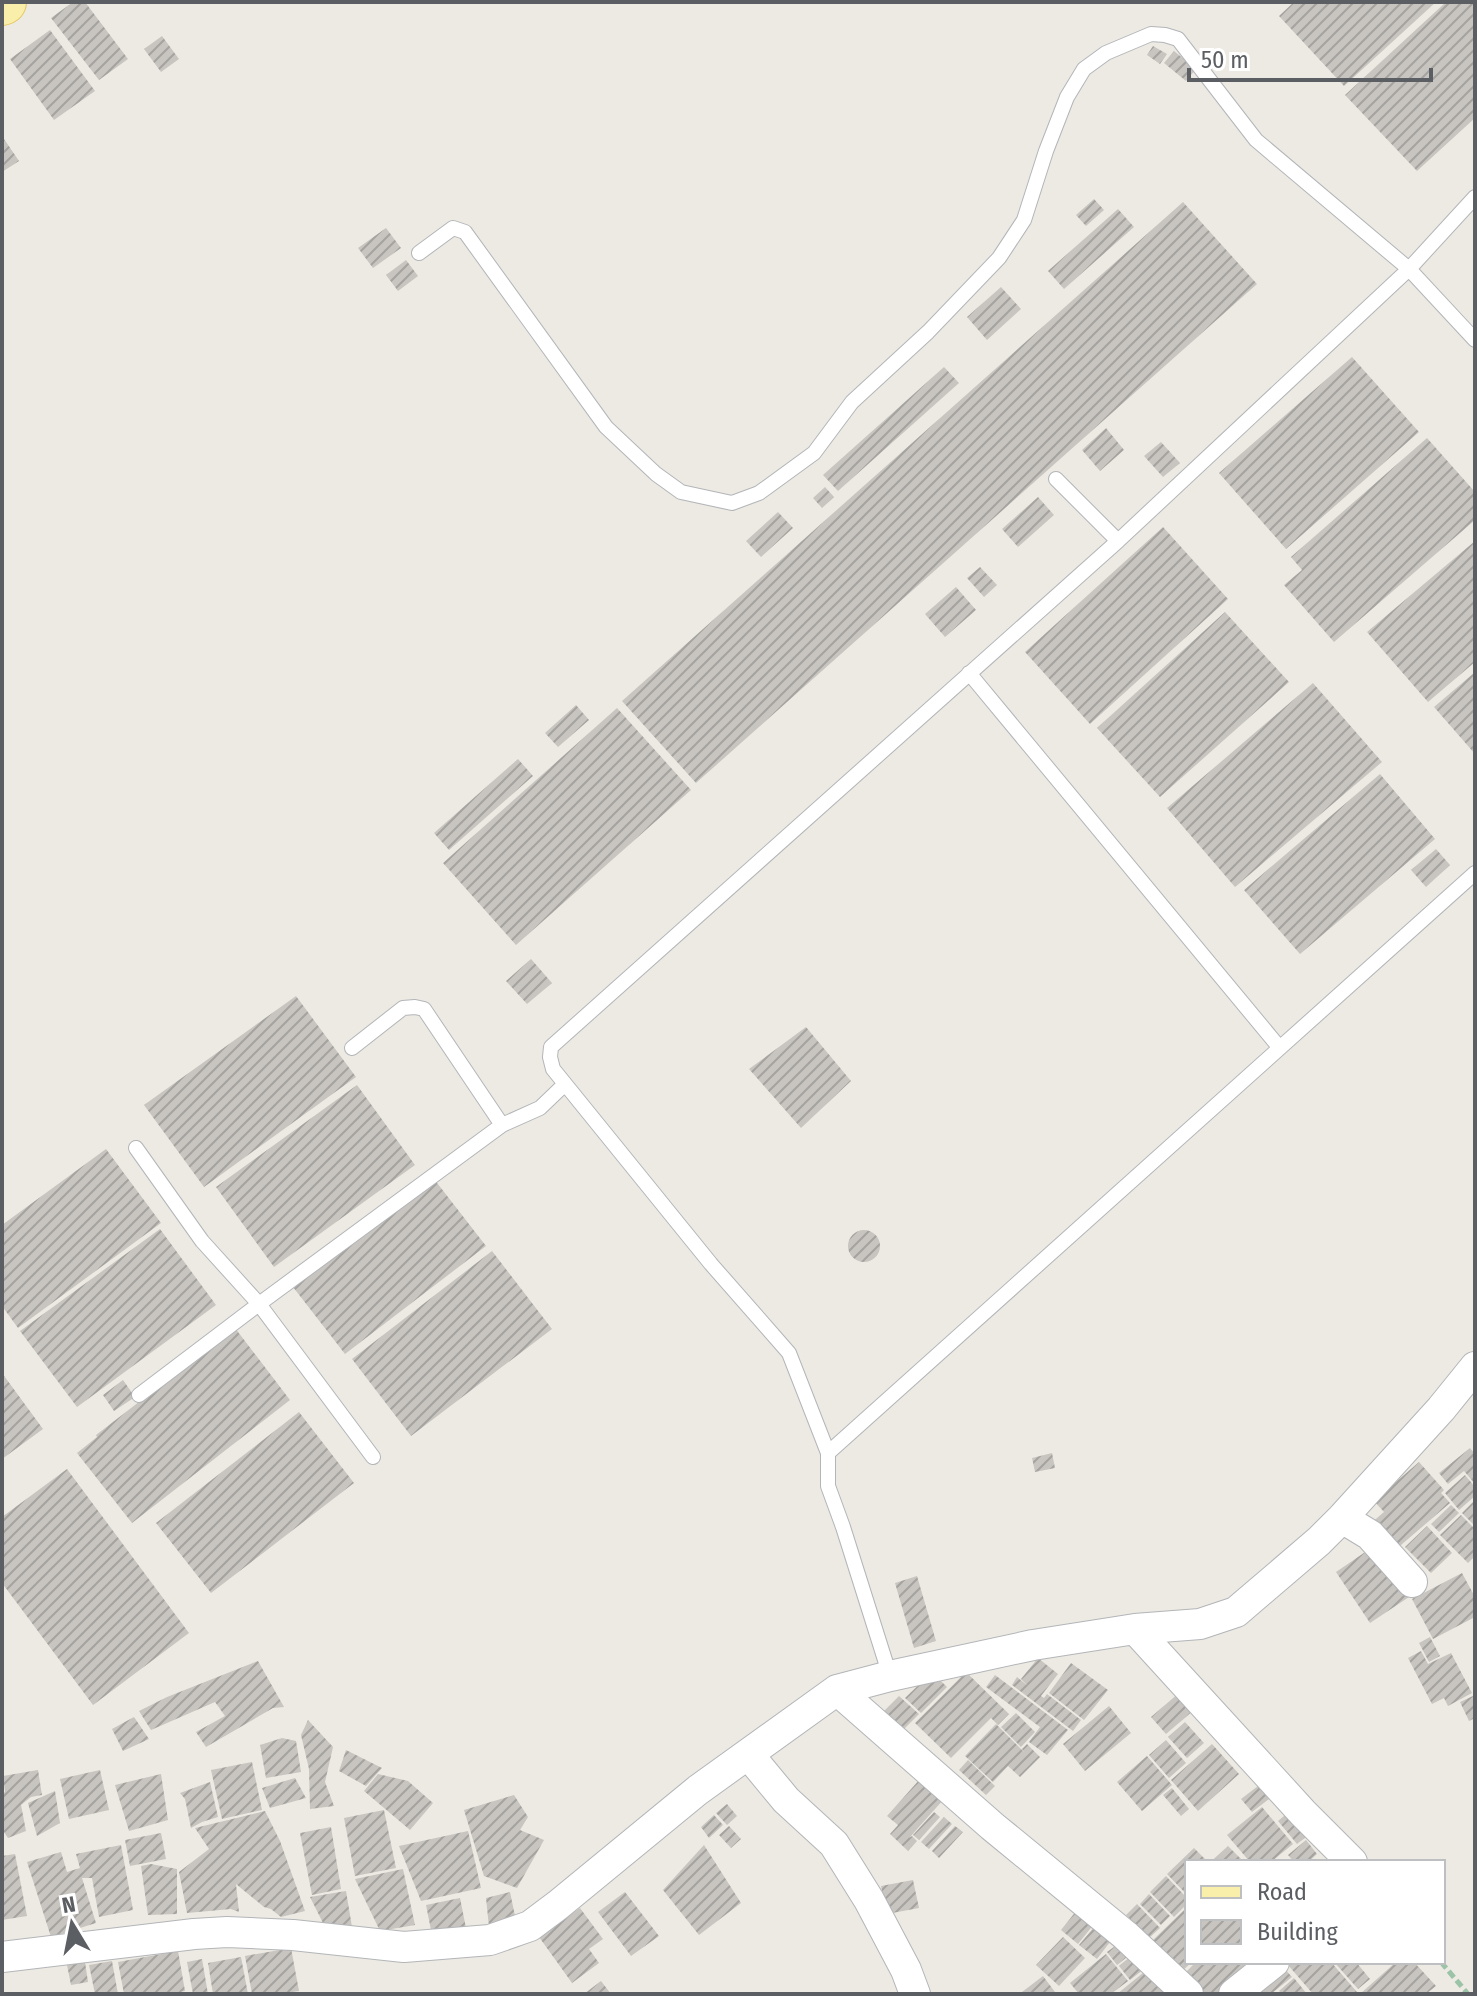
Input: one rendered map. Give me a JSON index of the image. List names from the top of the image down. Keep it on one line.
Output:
{"legend":["Road","Building"],"scale_bar":"50 m","north":"top"}
